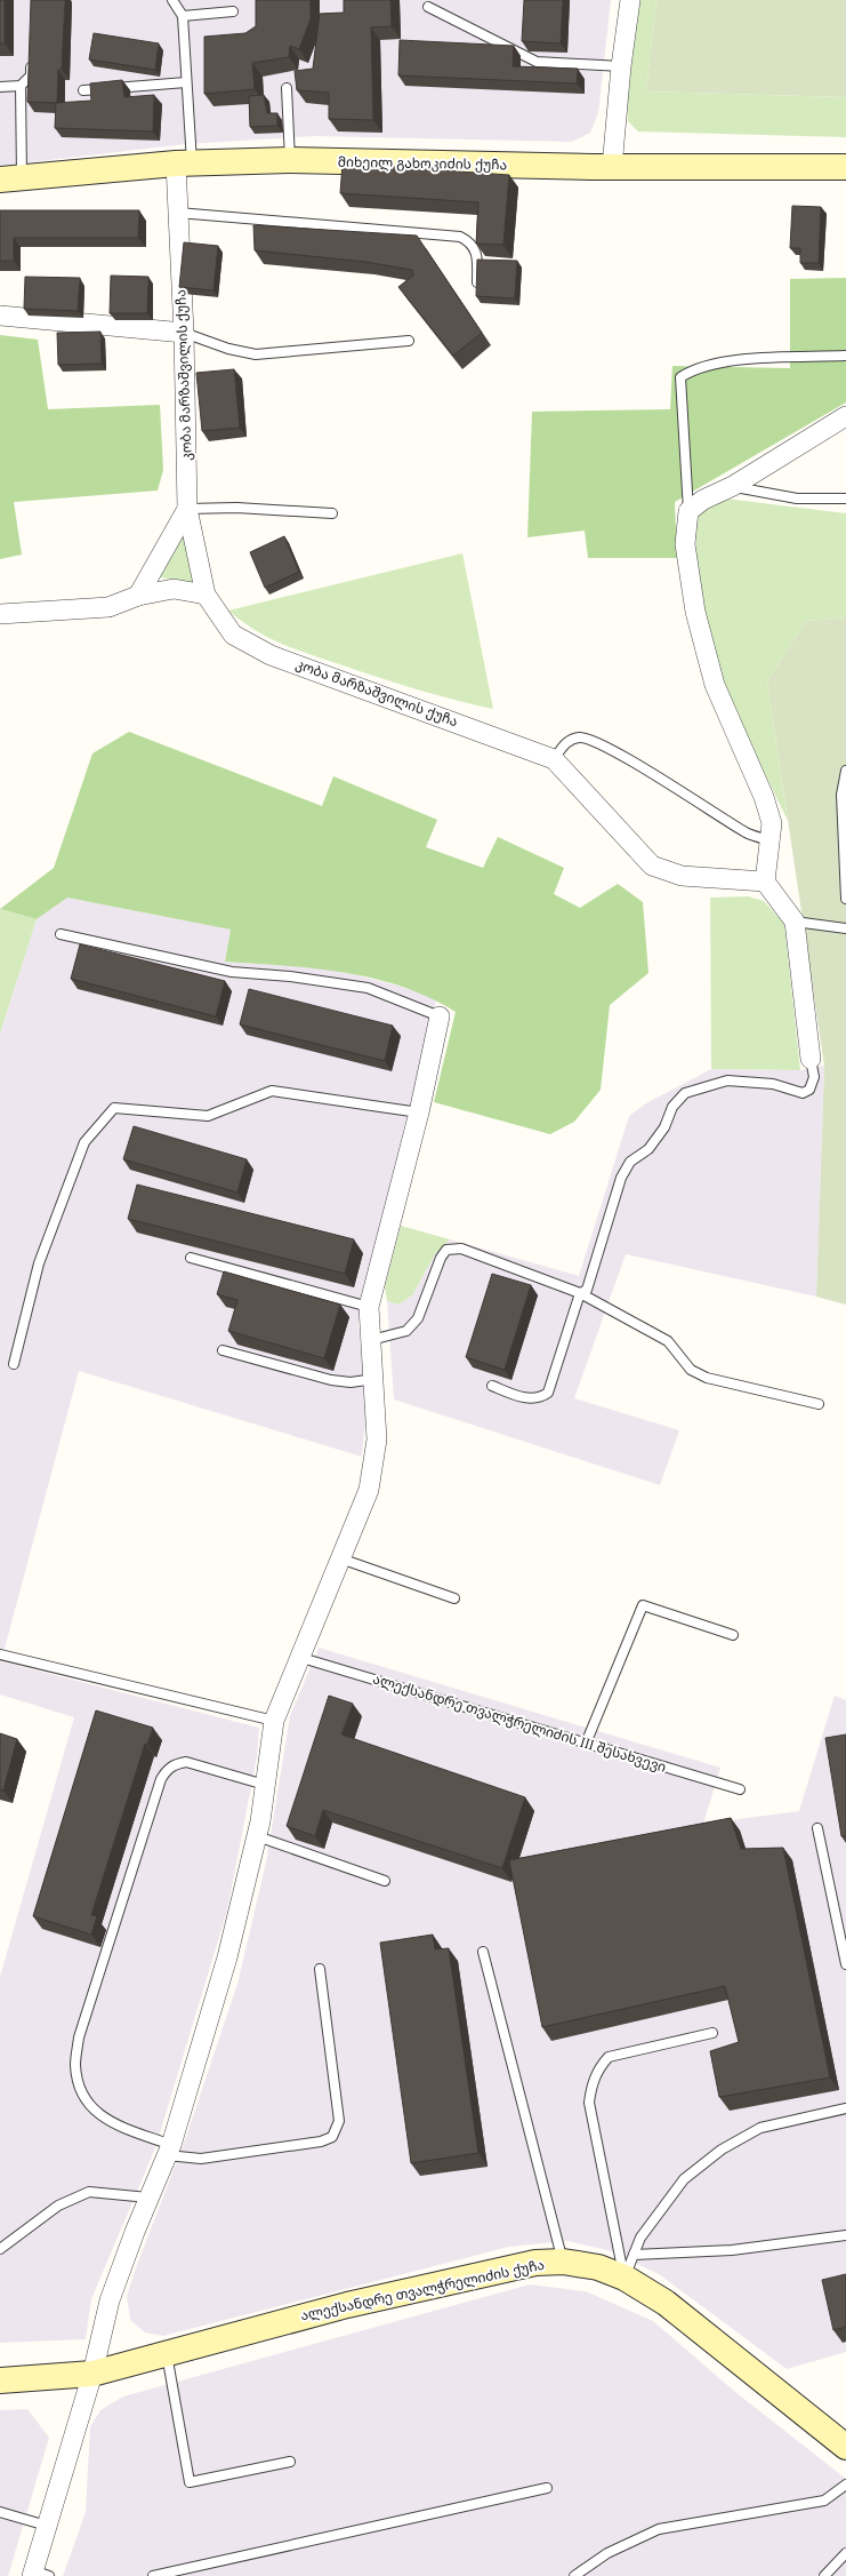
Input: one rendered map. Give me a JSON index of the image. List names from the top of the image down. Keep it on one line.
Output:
{"streets":{"street":["მიხეილ გახოკიძის ქუჩა","კობა მარზაშვილის ქუჩა","ალექსანდრე თვალჭრელიძის ქუჩა"],"lane":["ალექსანდრე თვალჭრელიძის III შესახვევი"]},"crossings":[["მიხეილ გახოკიძის ქუჩა","კობა მარზაშვილის ქუჩა"]]}
